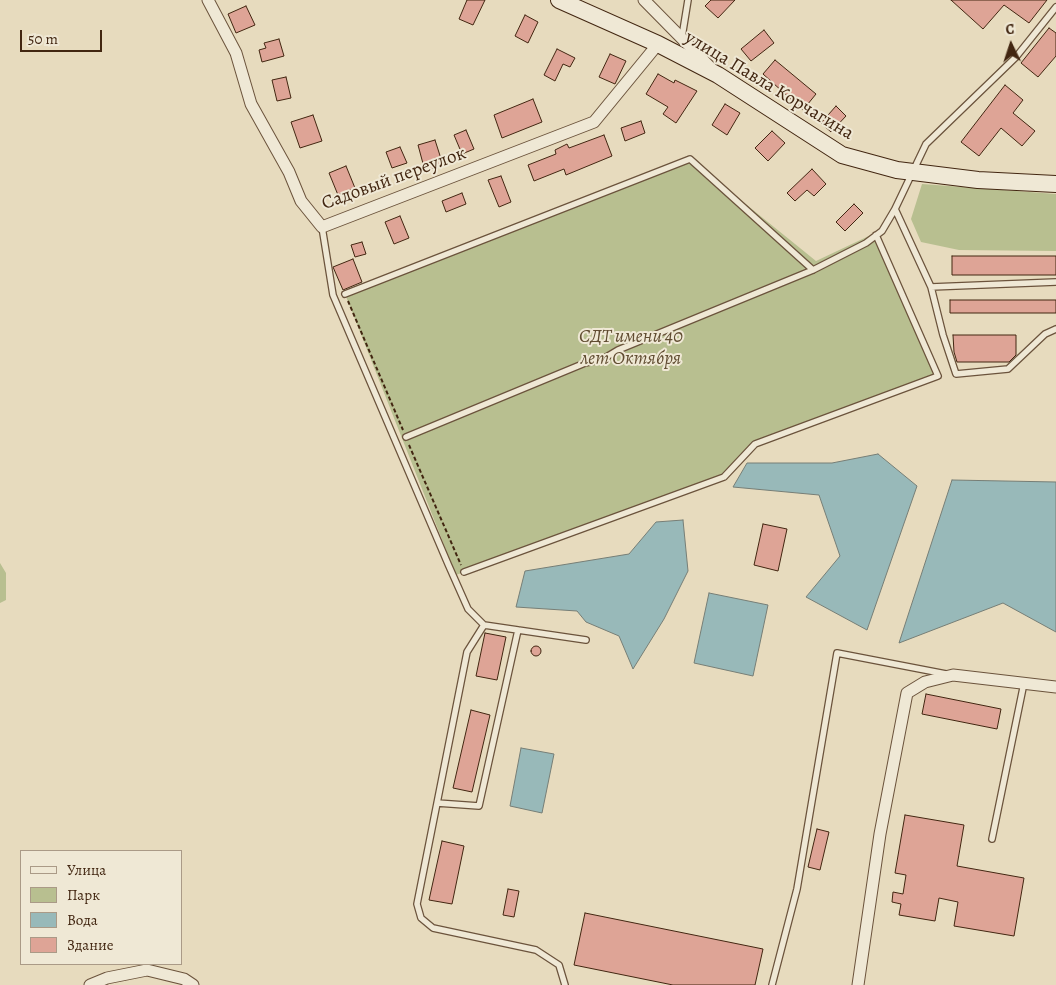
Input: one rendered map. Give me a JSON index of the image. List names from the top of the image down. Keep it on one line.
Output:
{"streets":{"main road":["улица Павла Корчагина"],"street":["Садовый переулок"]},"crossings":[["улица Павла Корчагина","Садовый переулок"]],"parks":["СДТ имени 40 лет Октября"],"legend":["Улица","Парк","Вода","Здание"],"scale_bar":"50 m","north":"top"}
